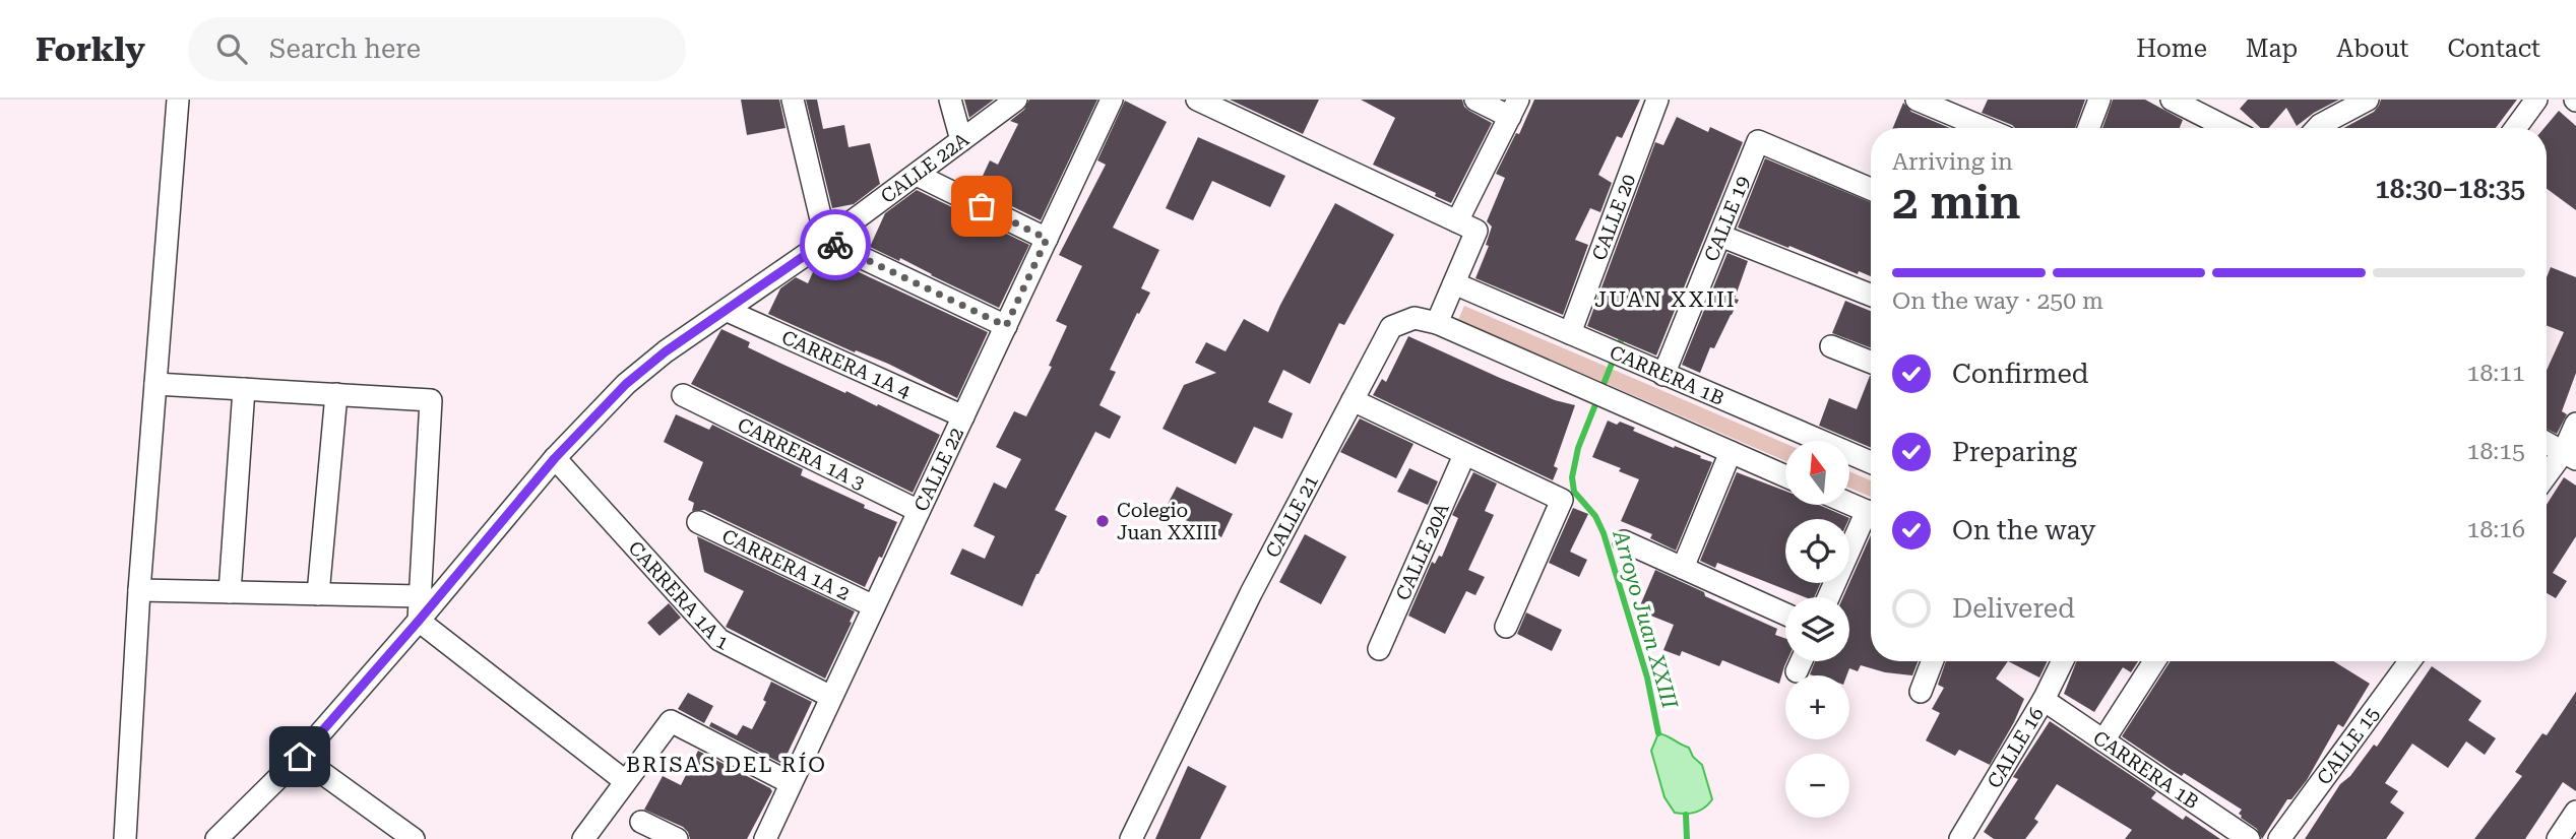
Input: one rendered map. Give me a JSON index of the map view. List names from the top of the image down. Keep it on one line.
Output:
{"streets":{"street":["CALLE 22A","CALLE 20","CALLE 19","CARRERA 1A 4","CARRERA 1B","CARRERA 1A 3","CALLE 22","CALLE 21","CALLE 20A","CARRERA 1A 2","CARRERA 1A 1","CALLE 15","CALLE 16"]},"crossings":[["CALLE 22A","CARRERA 1A 4"],["CALLE 22A","CARRERA 1A 1"],["CALLE 20","CARRERA 1B"],["CALLE 19","CARRERA 1B"],["CARRERA 1A 4","CALLE 22"],["CARRERA 1B","CALLE 16"],["CARRERA 1A 3","CALLE 22"],["CALLE 22","CARRERA 1A 2"],["CALLE 22","CARRERA 1A 1"]],"districts":["JUAN XXIII","BRISAS DEL RÍO"],"water":["Arroyo Juan XXIII"],"places":["Colegio Juan XXIII"],"north":"top","page":{"header":"Forkly","search":"Search here","nav":["Home","Map","About","Contact"],"heading":["2 min","Arriving in","18:30–18:35"],"bar":"On the way · 250 m","list":[["Confirmed","18:11"],["Preparing","18:15"],["On the way","18:16"],"Delivered"],"map_buttons":["+","−"]}}
